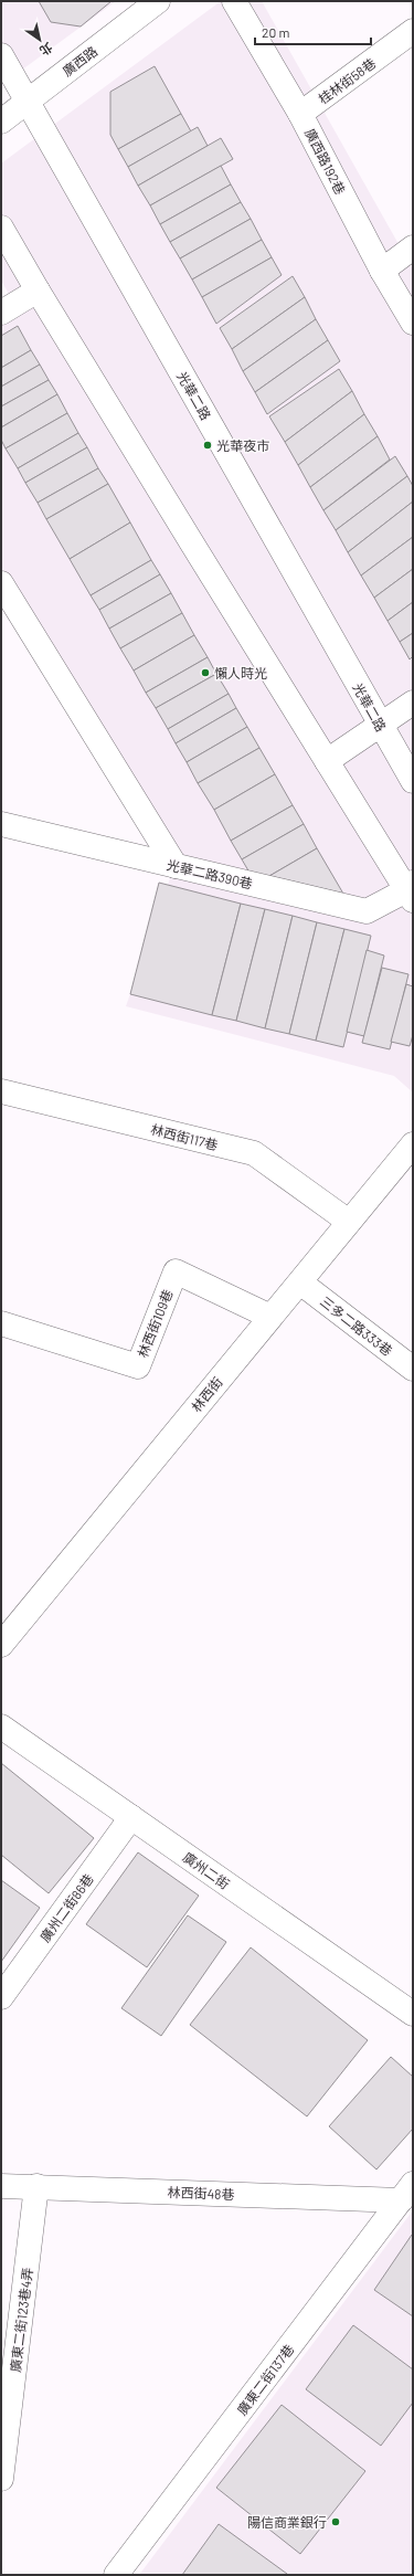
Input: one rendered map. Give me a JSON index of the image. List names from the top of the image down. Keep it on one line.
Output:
{"streets":{"street":["廣西路","桂林街58巷","廣西路192巷","光華二路","光華二路390巷","林西街117巷","林西街109巷","三多二路333巷","林西街","廣州二街","廣州二街86巷","林西街48巷","廣東二街123巷4弄","廣東二街137巷"]},"crossings":[["廣西路","光華二路"],["桂林街58巷","廣西路192巷"],["林西街117巷","林西街"],["林西街109巷","林西街"],["三多二路333巷","林西街"],["廣州二街","廣州二街86巷"],["林西街48巷","廣東二街123巷4弄"],["林西街48巷","廣東二街137巷"]],"places":["光華夜市","懶人時光","陽信商業銀行"],"scale_bar":"20 m","north":"bottom right"}
